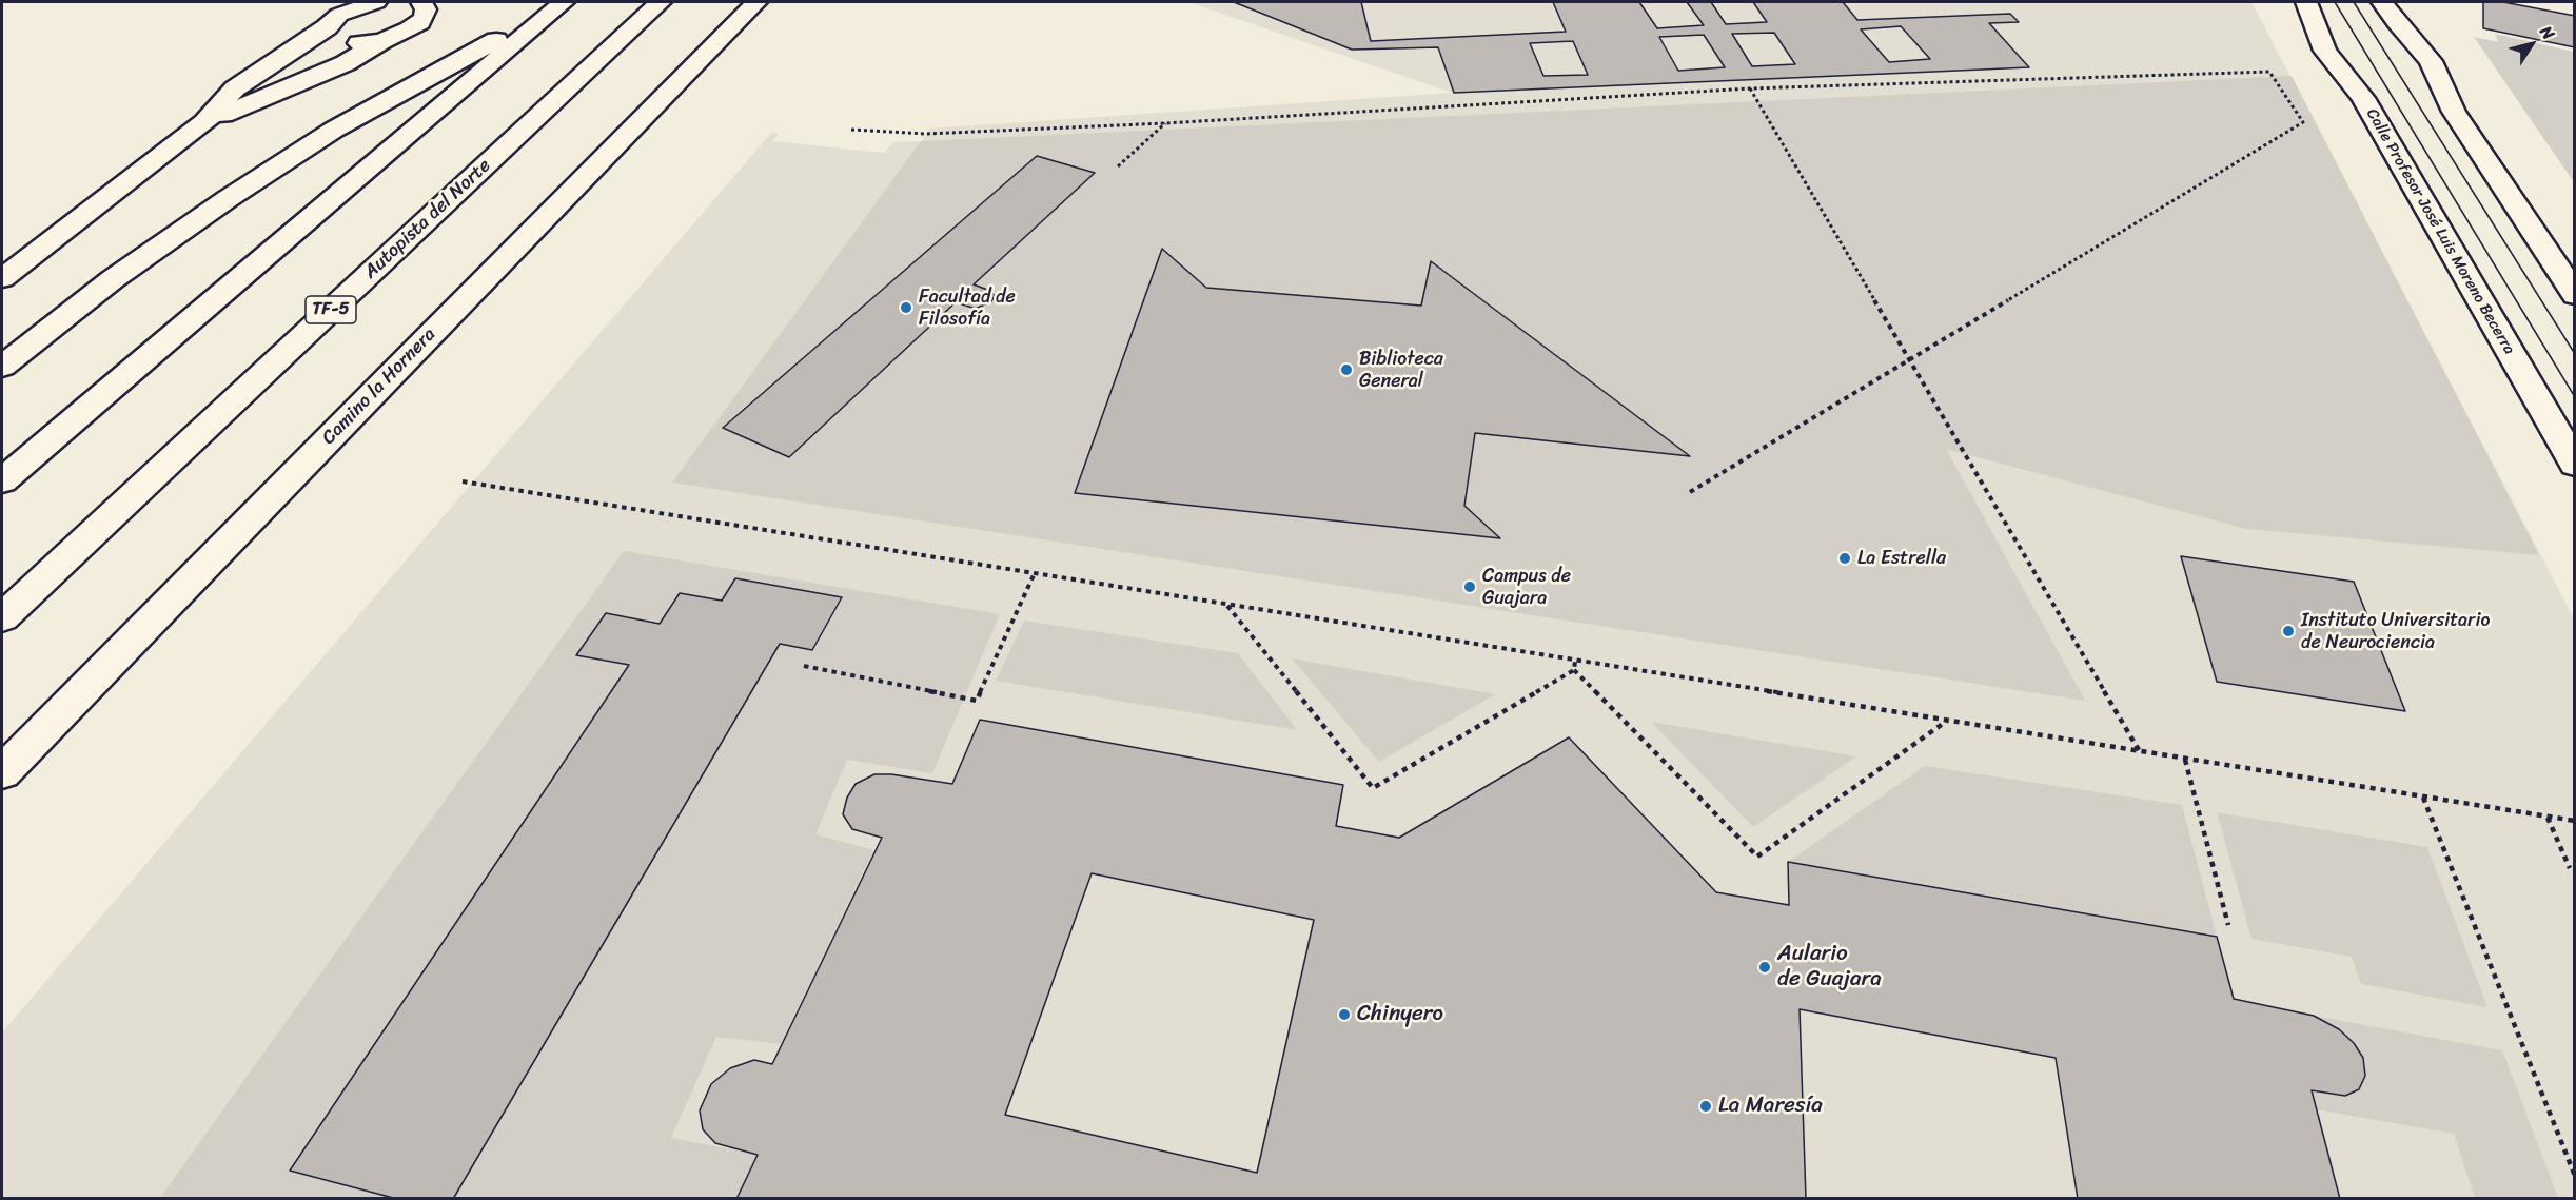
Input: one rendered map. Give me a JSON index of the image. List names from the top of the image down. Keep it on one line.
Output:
{"streets":{"main road":["Autopista del Norte","Calle Profesor José Luis Moreno Becerra","TF-5","Camino la Hornera"]},"places":["Facultad de Filosofía","Biblioteca General","La Estrella","Campus de Guajara","Instituto Universitario de Neurociencia","Aulario de Guajara","Chinyero","La Maresía"],"north":"top right"}
